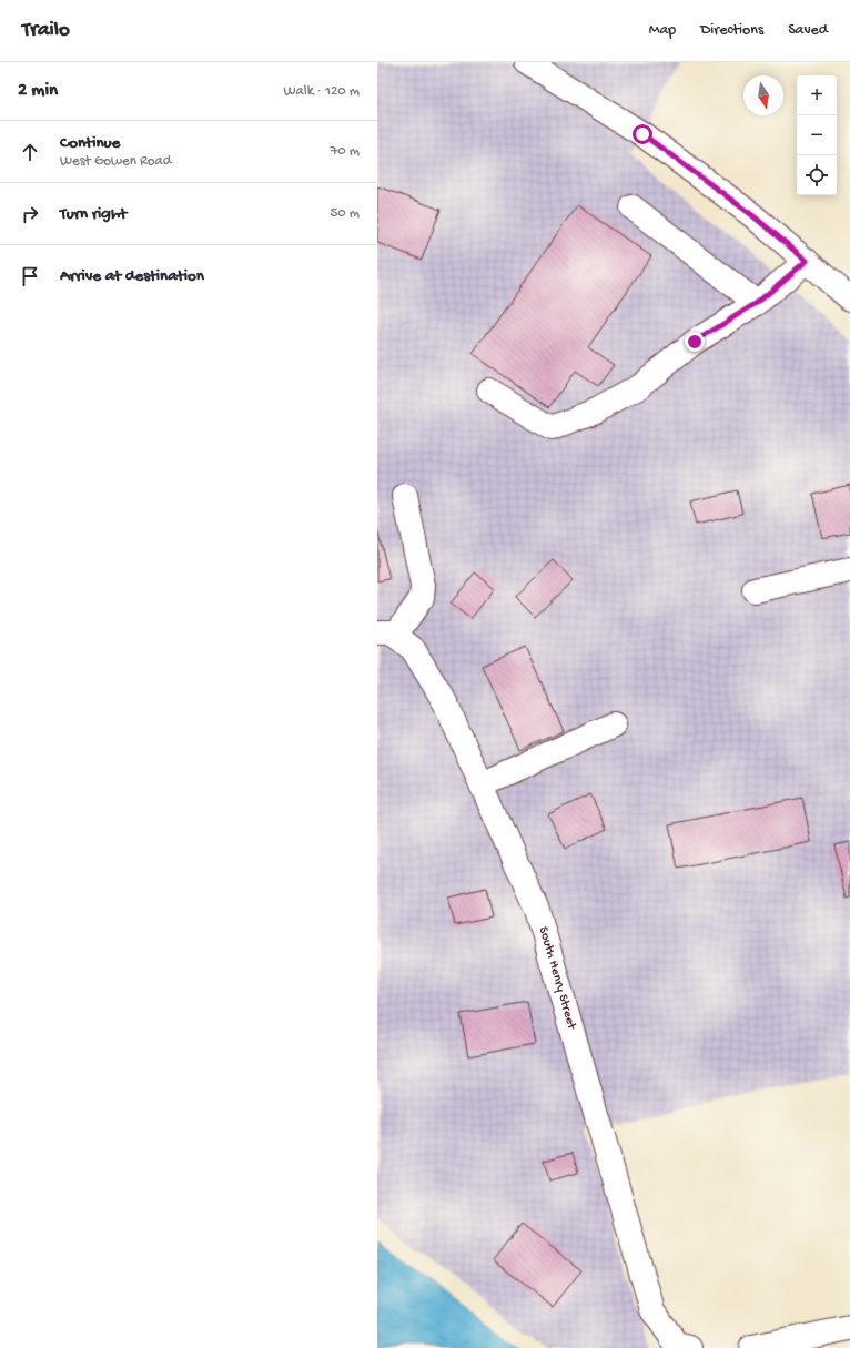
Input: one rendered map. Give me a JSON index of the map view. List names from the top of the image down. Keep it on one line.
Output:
{"streets":{"street":["South Henry Street"]},"north":"bottom","page":{"header":"Trailo","nav":["Map","Directions","Saved"],"heading":["2 min","Walk · 120 m"],"map_buttons":["+","−"],"list":[["Continue","West Gowen Road","70 m"],["Turn right","50 m"],"Arrive at destination"]}}
